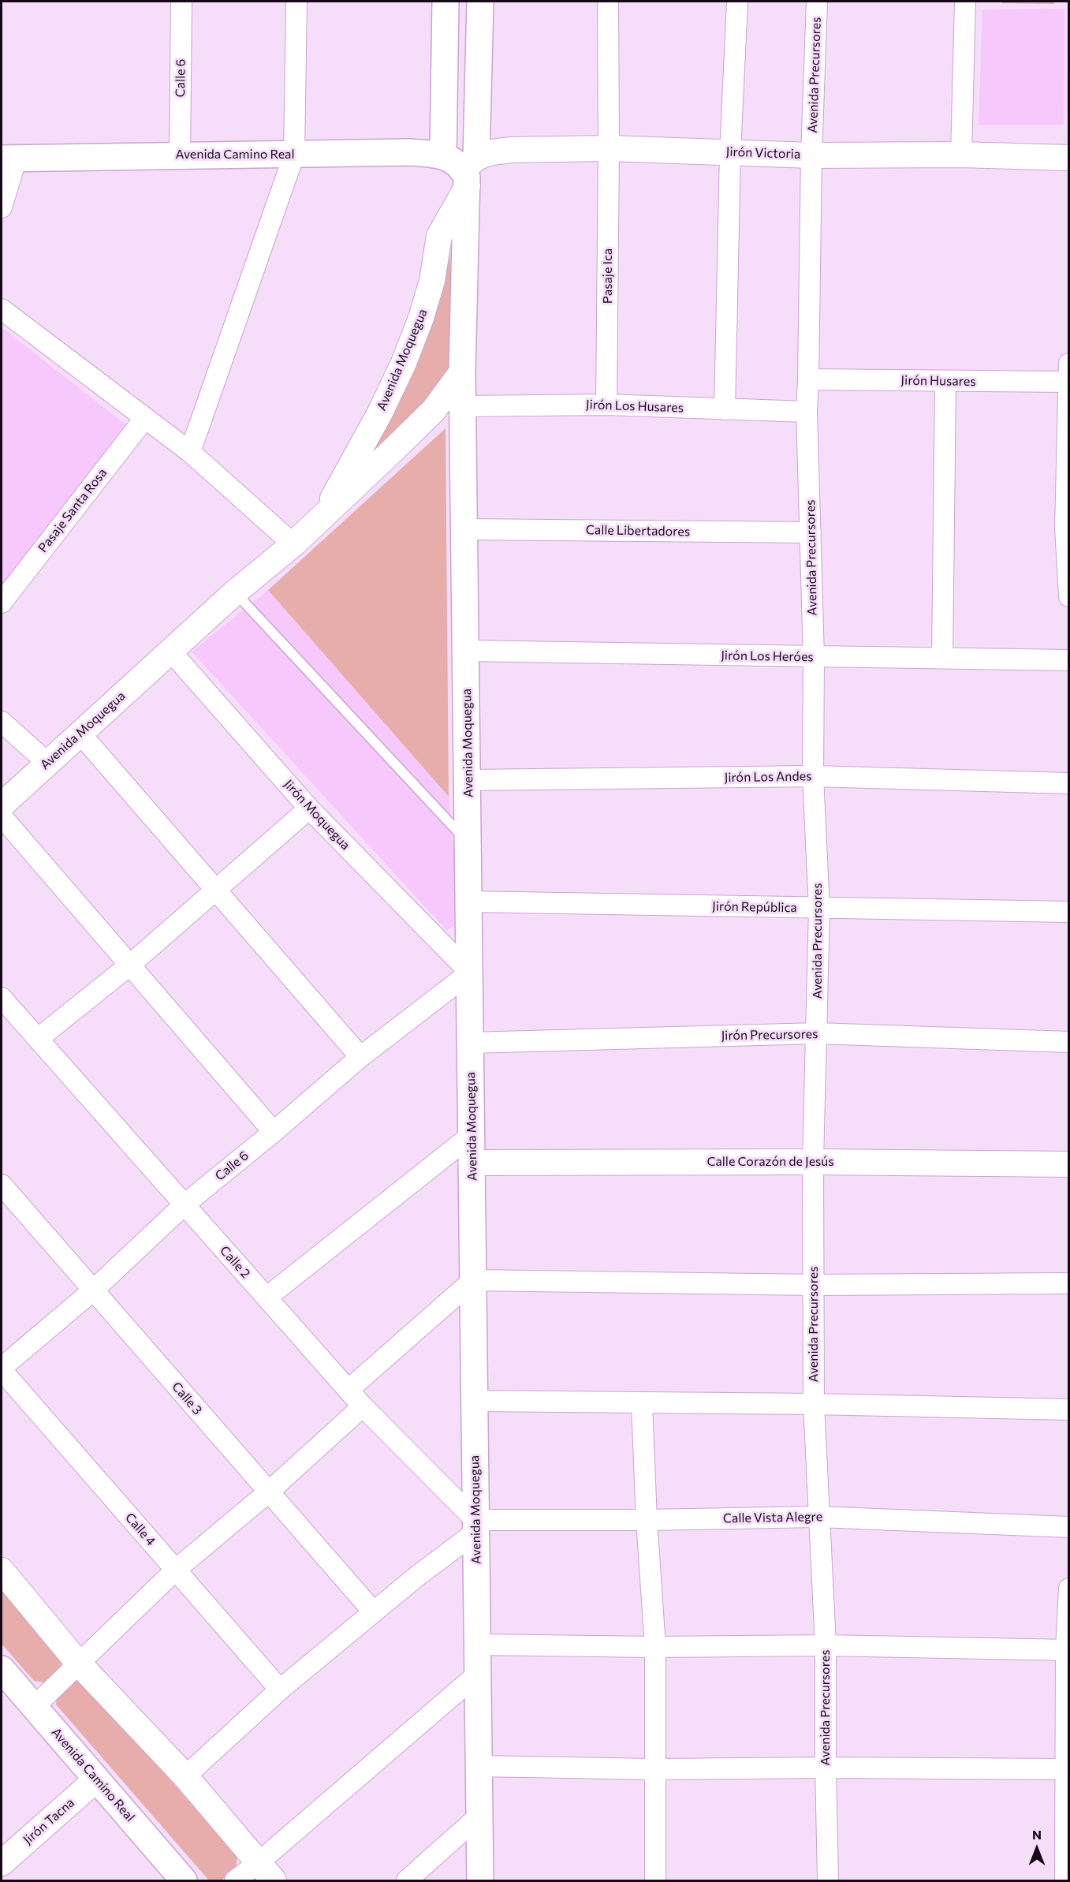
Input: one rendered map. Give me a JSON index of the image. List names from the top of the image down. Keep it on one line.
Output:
{"streets":{"main road":["Avenida Camino Real","Avenida Moquegua"],"street":["Avenida Precursores","Calle 6","Jirón Victoria","Pasaje Ica","Jirón Husares","Jirón Los Husares","Pasaje Santa Rosa","Calle Libertadores","Jirón Los Heróes","Jirón Los Andes","Jirón Moquegua","Jirón República","Jirón Precursores","Calle Corazón de Jesús","Calle 2","Calle 3","Calle Vista Alegre","Calle 4","Jirón Tacna"]},"crossings":[["Avenida Precursores","Jirón Victoria"],["Avenida Precursores","Jirón Husares"],["Avenida Precursores","Jirón Los Husares"],["Avenida Precursores","Calle Libertadores"],["Avenida Precursores","Jirón Los Heróes"],["Avenida Precursores","Jirón Los Andes"],["Avenida Precursores","Jirón República"],["Avenida Precursores","Jirón Precursores"],["Avenida Precursores","Calle Corazón de Jesús"],["Avenida Precursores","Calle Vista Alegre"],["Calle 6","Avenida Camino Real"],["Calle 6","Avenida Moquegua"],["Calle 6","Jirón Moquegua"],["Calle 6","Calle 2"],["Calle 6","Calle 3"],["Calle 6","Calle 4"],["Jirón Victoria","Avenida Camino Real"],["Jirón Victoria","Pasaje Ica"],["Jirón Victoria","Avenida Moquegua"],["Avenida Camino Real","Avenida Moquegua"],["Avenida Camino Real","Jirón Tacna"],["Pasaje Ica","Jirón Los Husares"],["Avenida Moquegua","Jirón Los Husares"],["Avenida Moquegua","Calle Libertadores"],["Avenida Moquegua","Jirón Los Heróes"],["Avenida Moquegua","Jirón Los Andes"],["Avenida Moquegua","Jirón Moquegua"],["Avenida Moquegua","Jirón República"],["Avenida Moquegua","Jirón Precursores"],["Avenida Moquegua","Calle Corazón de Jesús"],["Avenida Moquegua","Calle 2"],["Avenida Moquegua","Calle Vista Alegre"],["Calle 2","Calle Vista Alegre"]],"north":"top"}
